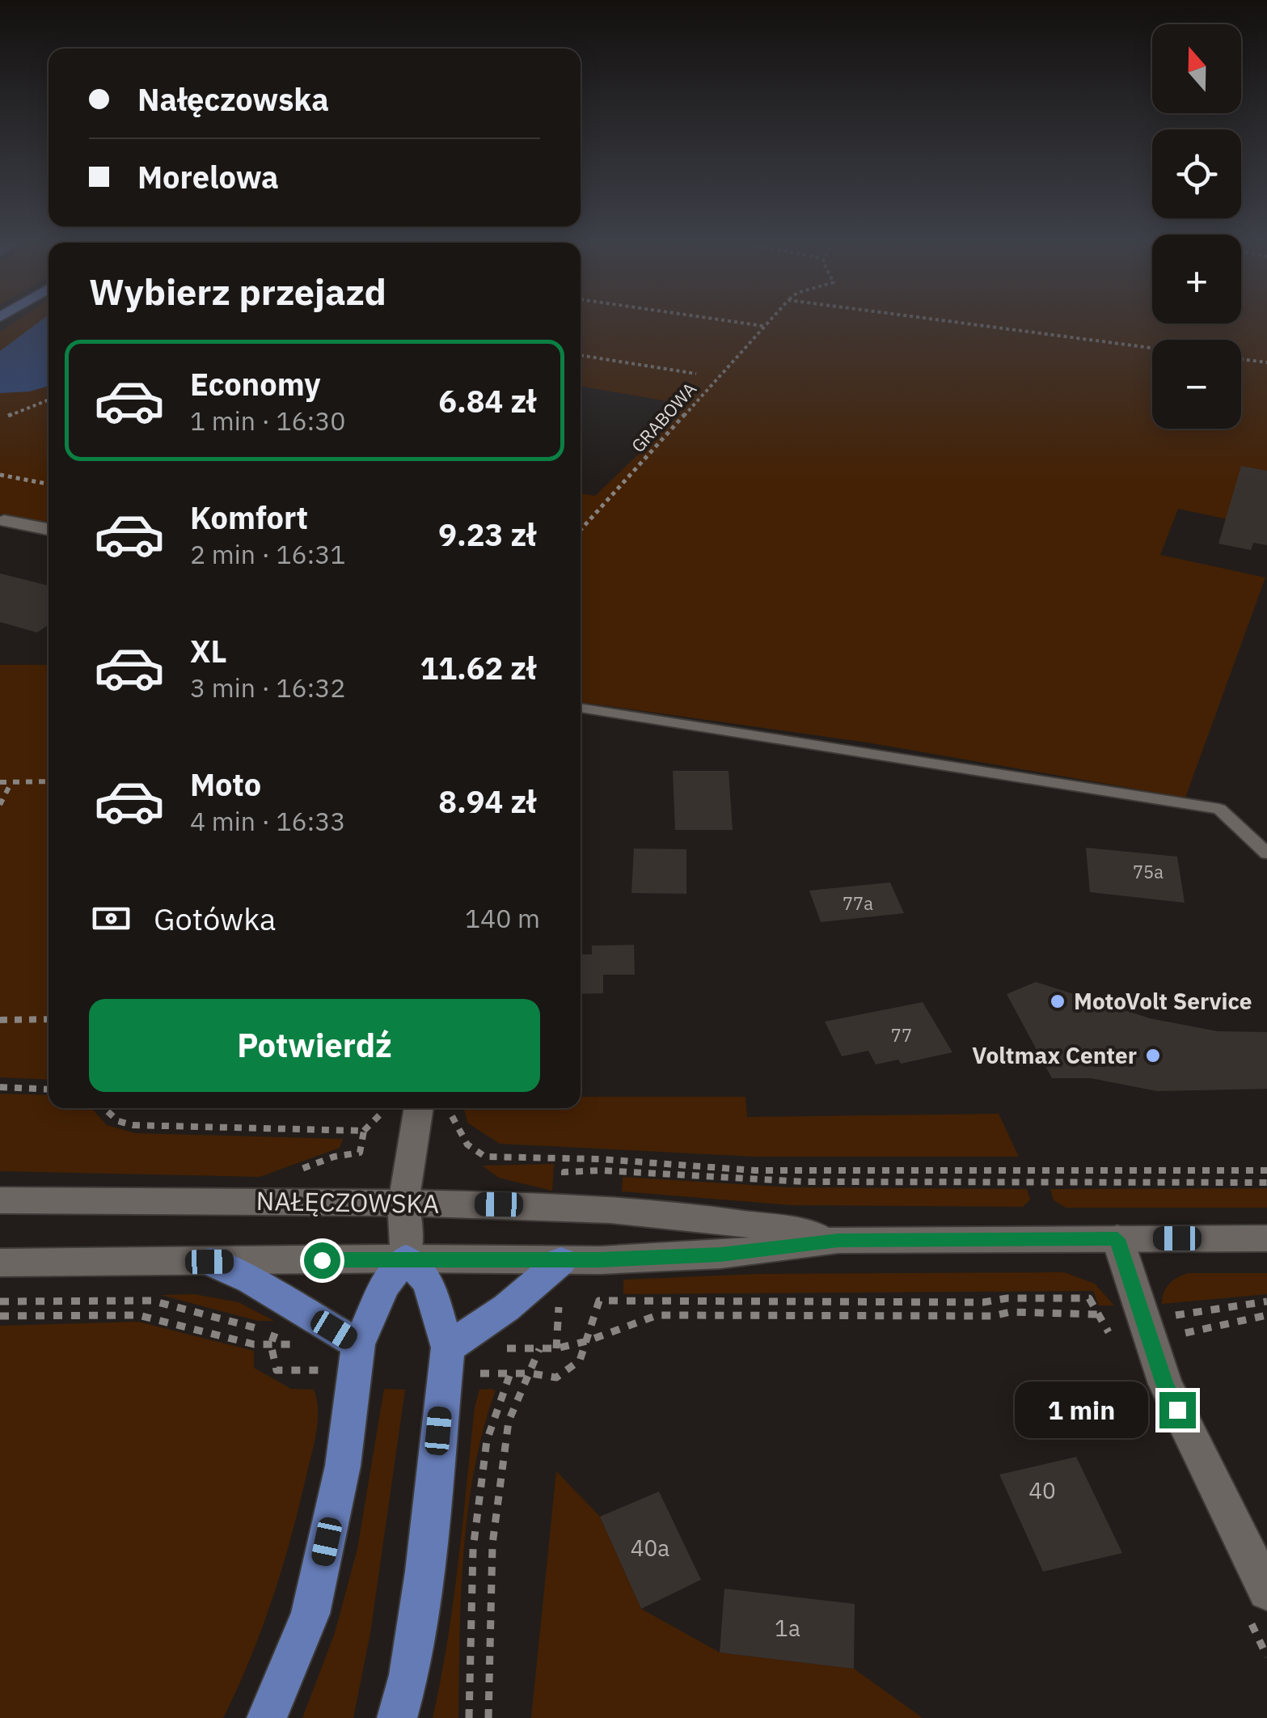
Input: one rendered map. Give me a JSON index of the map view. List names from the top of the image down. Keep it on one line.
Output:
{"streets":{"street":["NAŁĘCZOWSKA"],"path":["GRABOWA"]},"places":["MotoVolt Service","Voltmax Center"],"house_numbers":["75a","77a","77","40","40a","1a"],"north":"top","page":{"map_buttons":["+","−"],"banner":["Nałęczowska","Morelowa"],"heading":"Wybierz przejazd","list":[{"name":"Economy","note":"1 min · 16:30","value":"6.84 zł"},{"name":"Komfort","note":"2 min · 16:31","value":"9.23 zł"},{"name":"XL","note":"3 min · 16:32","value":"11.62 zł"},{"name":"Moto","note":"4 min · 16:33","value":"8.94 zł"}],"pay":["Gotówka","140 m"],"buttons":"Potwierdź","bubble":"1 min"}}
